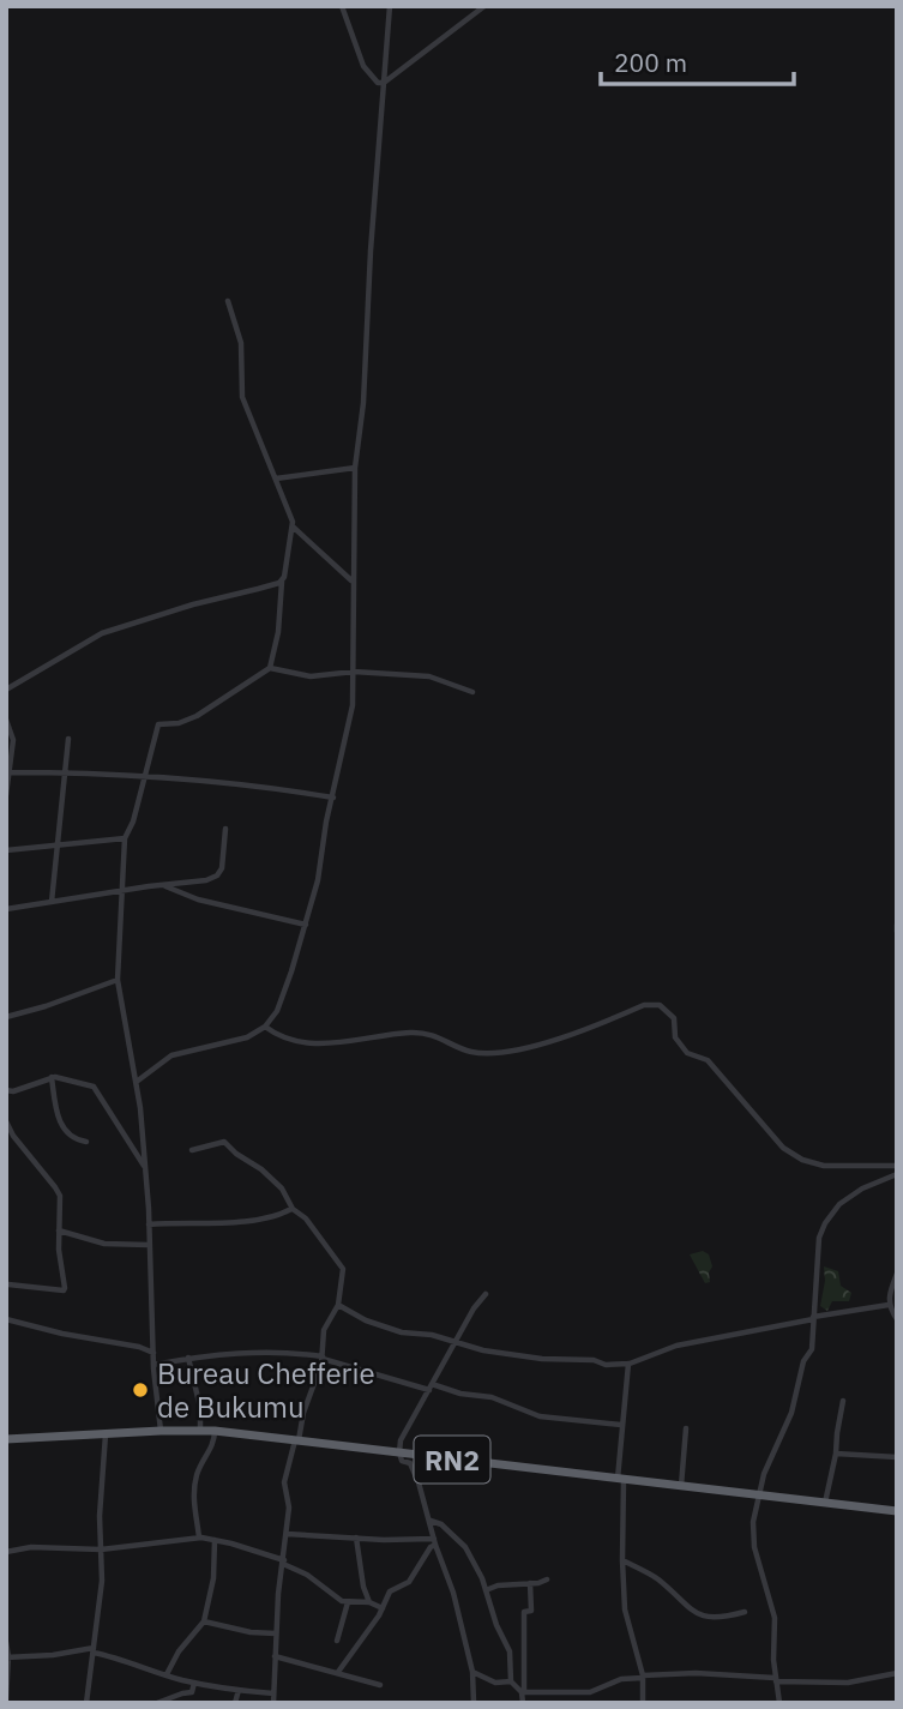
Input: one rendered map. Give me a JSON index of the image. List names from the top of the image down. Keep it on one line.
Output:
{"streets":{"highway":["RN2"]},"places":["Bureau Chefferie de Bukumu"],"scale_bar":"200 m"}
